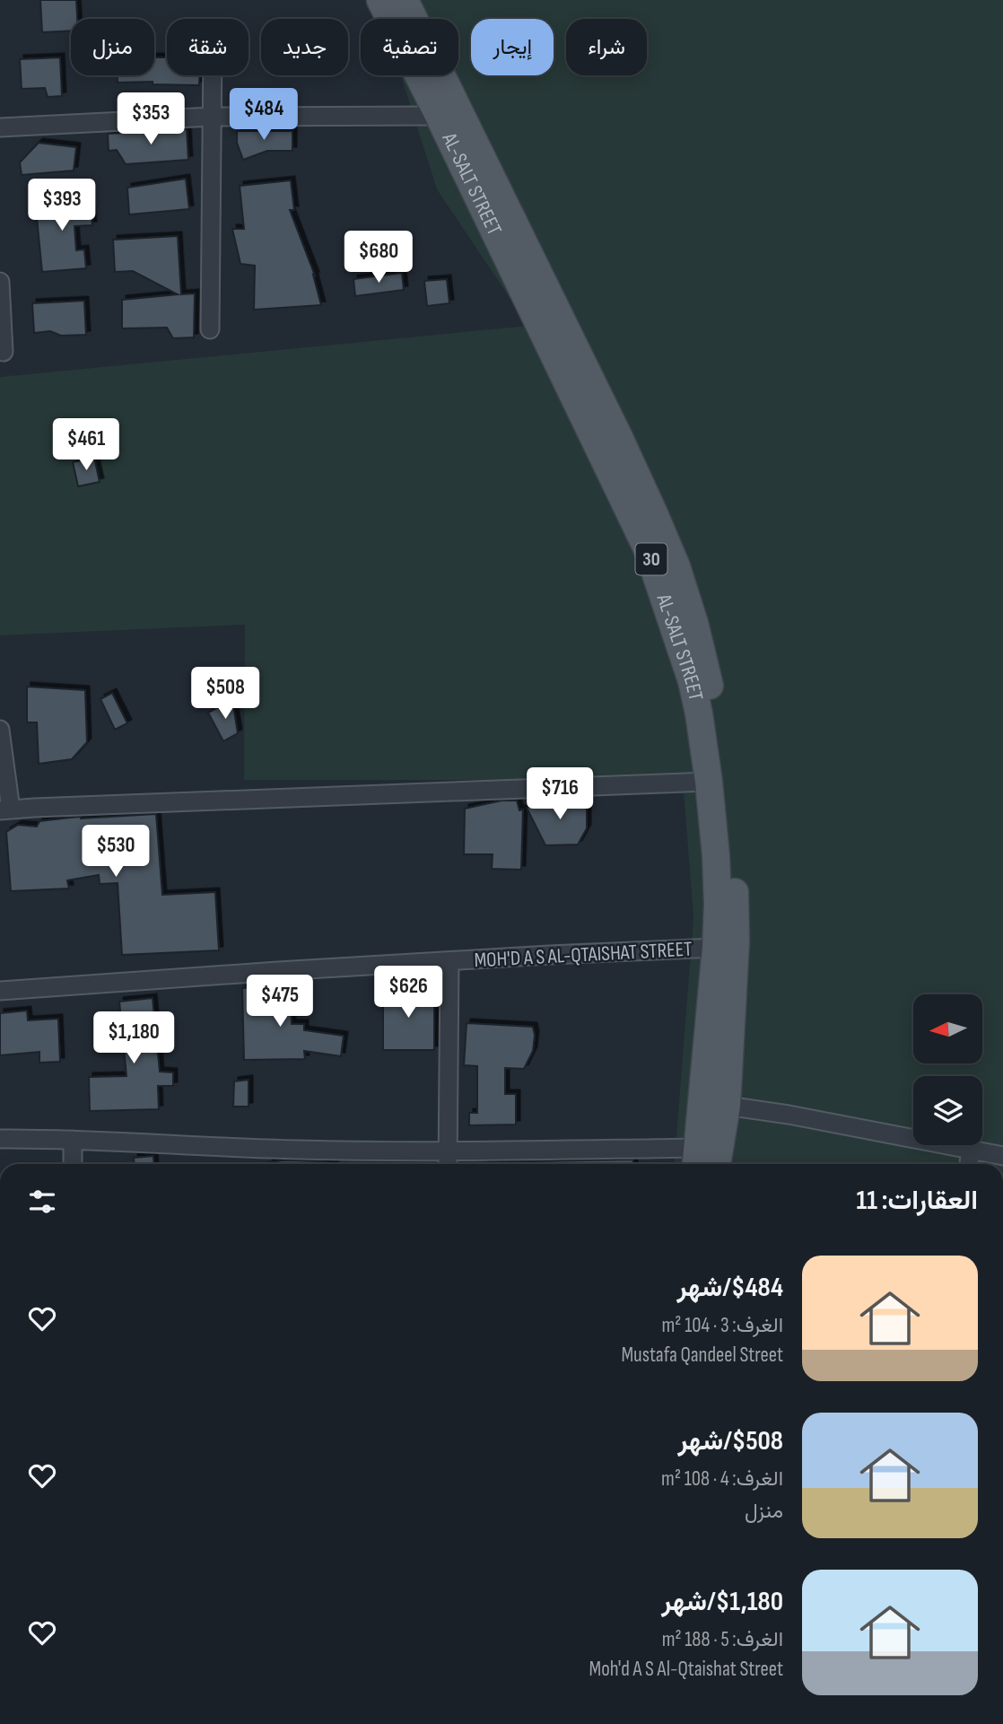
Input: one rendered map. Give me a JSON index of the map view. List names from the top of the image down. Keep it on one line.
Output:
{"streets":{"main road":["AL-SALT STREET","30"],"street":["MOH'D A S AL-QTAISHAT STREET"]},"crossings":[["AL-SALT STREET","MOH'D A S AL-QTAISHAT STREET"]],"north":"left","page":{"chip":["شراء","إيجار","تصفية","جديد","شقة","منزل"],"price":["$484","$353","$393","$680","$461","$508","$716","$530","$626","$475","$1,180"],"heading":"العقارات: 11","list":[{"name":"$484/شهر","note":"الغرف: 3 · 104 m² · Mustafa Qandeel Street"},{"name":"$508/شهر","note":"الغرف: 4 · 108 m² · منزل"},{"name":"$1,180/شهر","note":"الغرف: 5 · 188 m² · Moh'd A S Al-Qtaishat Street"}]}}
